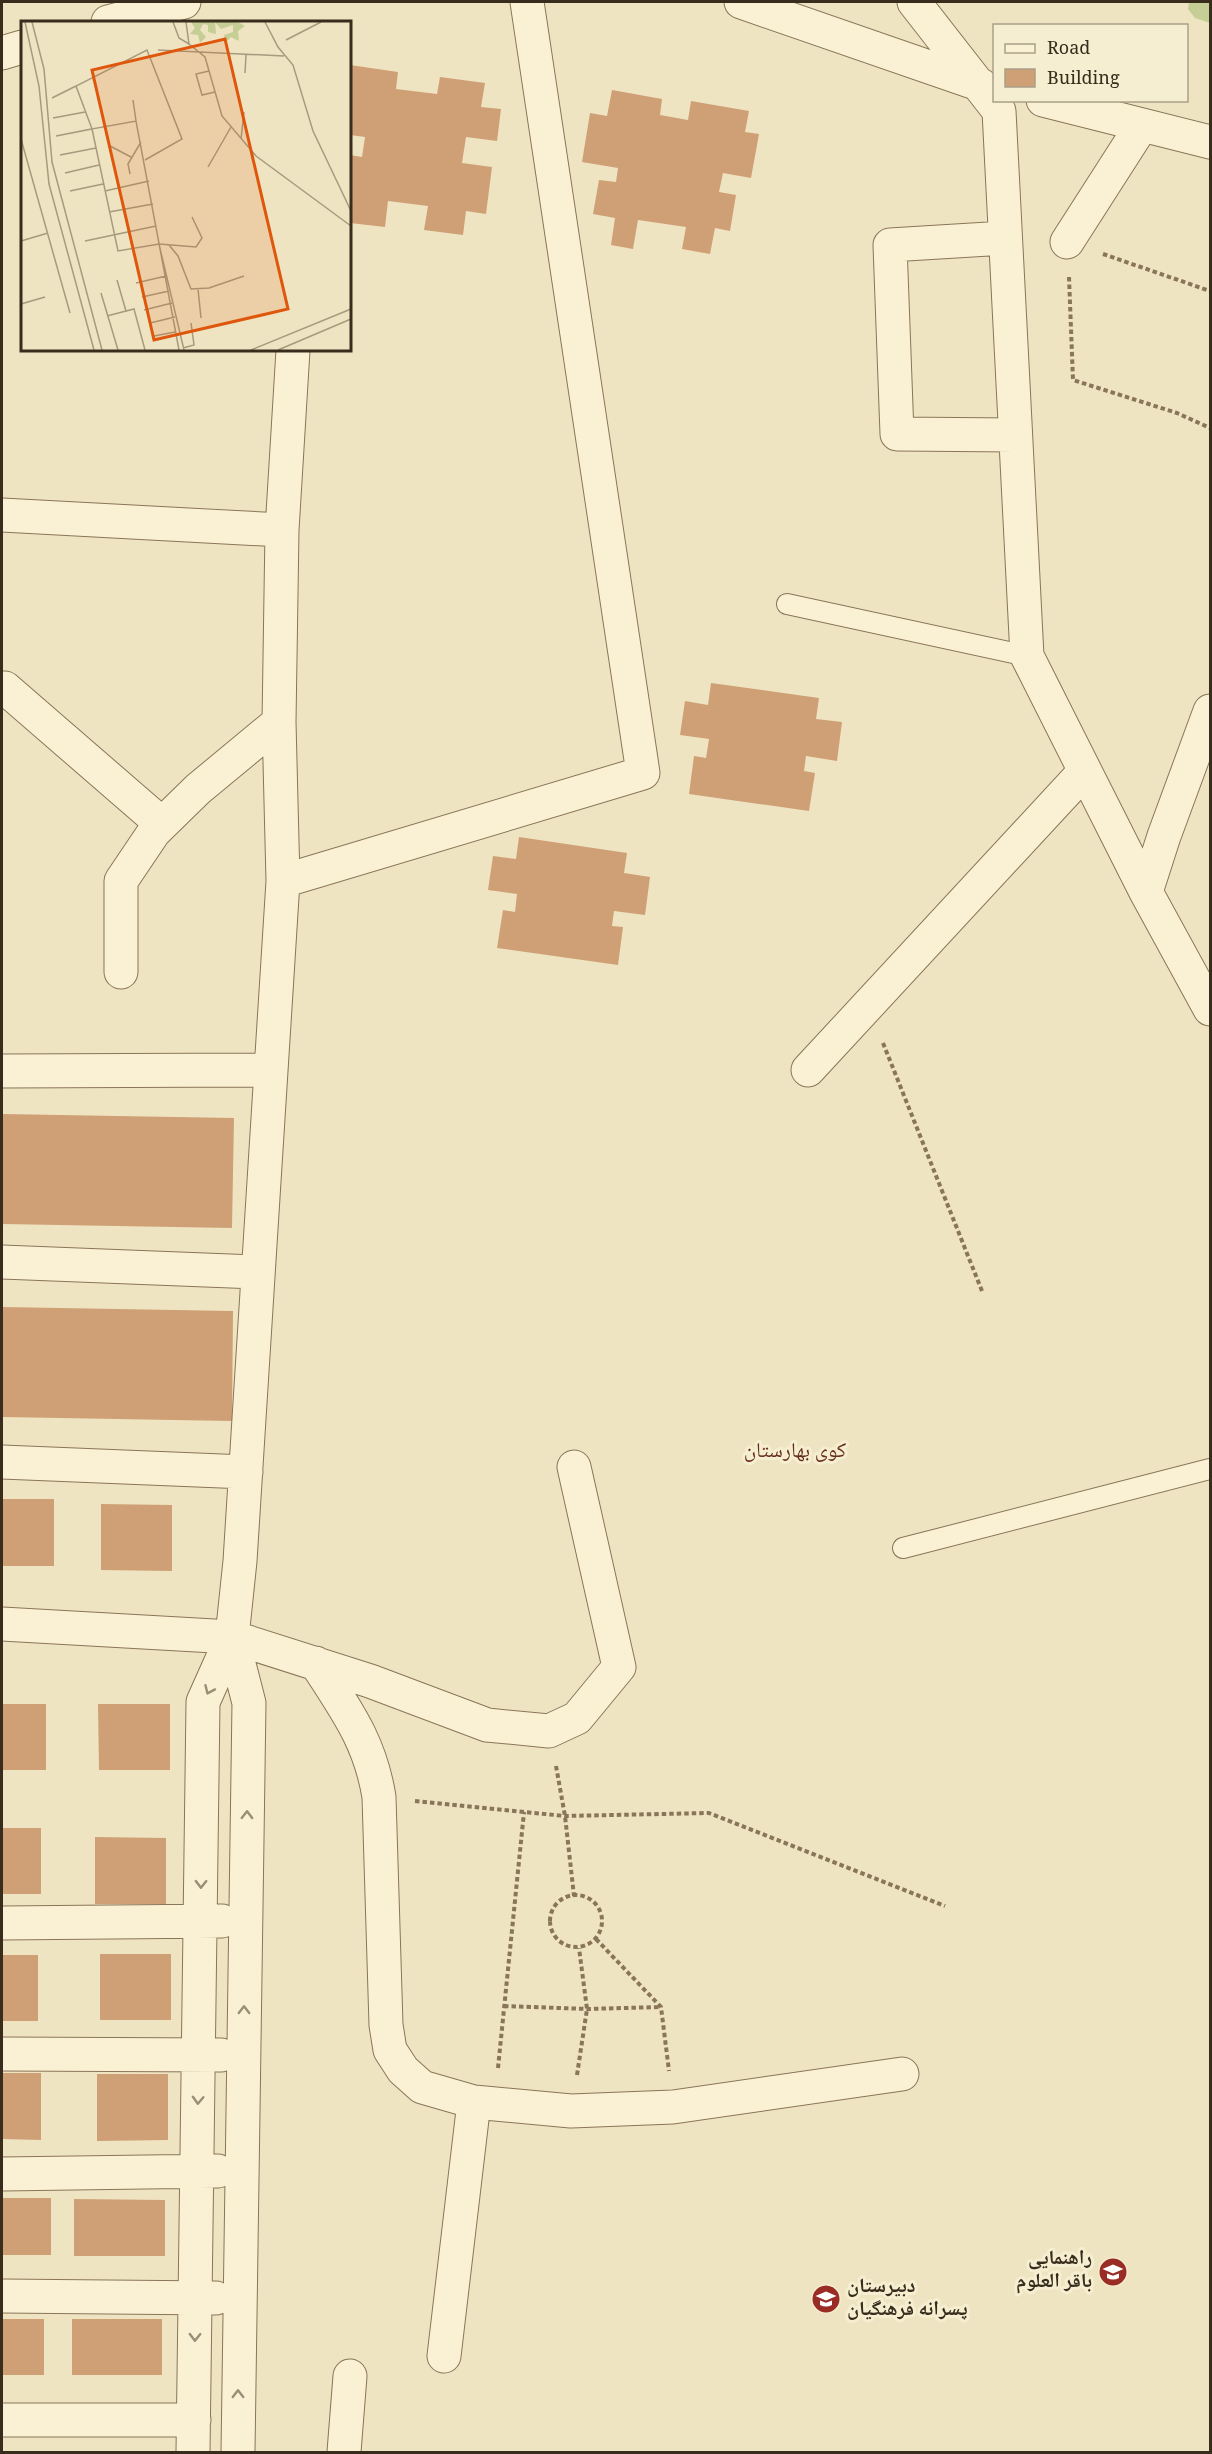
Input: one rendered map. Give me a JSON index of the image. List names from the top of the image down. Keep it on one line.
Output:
{"districts":["کوی بهارستان"],"places":{"school or university":["راهنمایی باقر العلوم","دبیرستان پسرانه فرهنگیان"]},"legend":["Road","Building"]}
